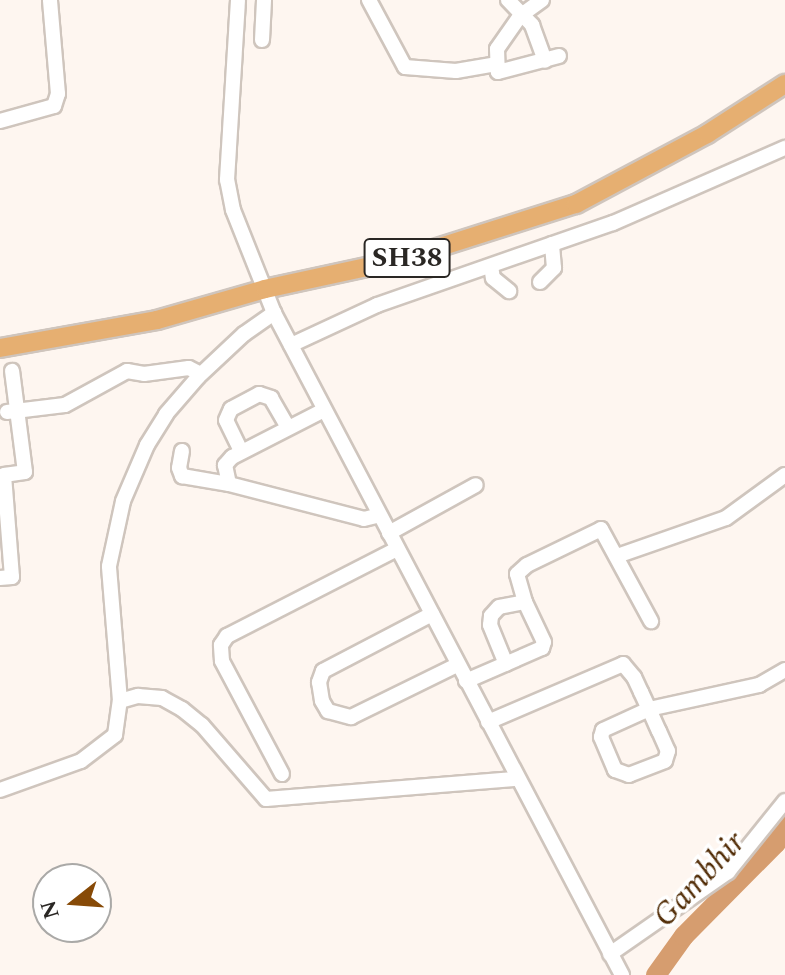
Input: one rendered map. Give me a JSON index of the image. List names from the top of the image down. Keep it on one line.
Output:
{"streets":{"main road":["SH38"]},"water":["Gambhir"],"north":"left"}
